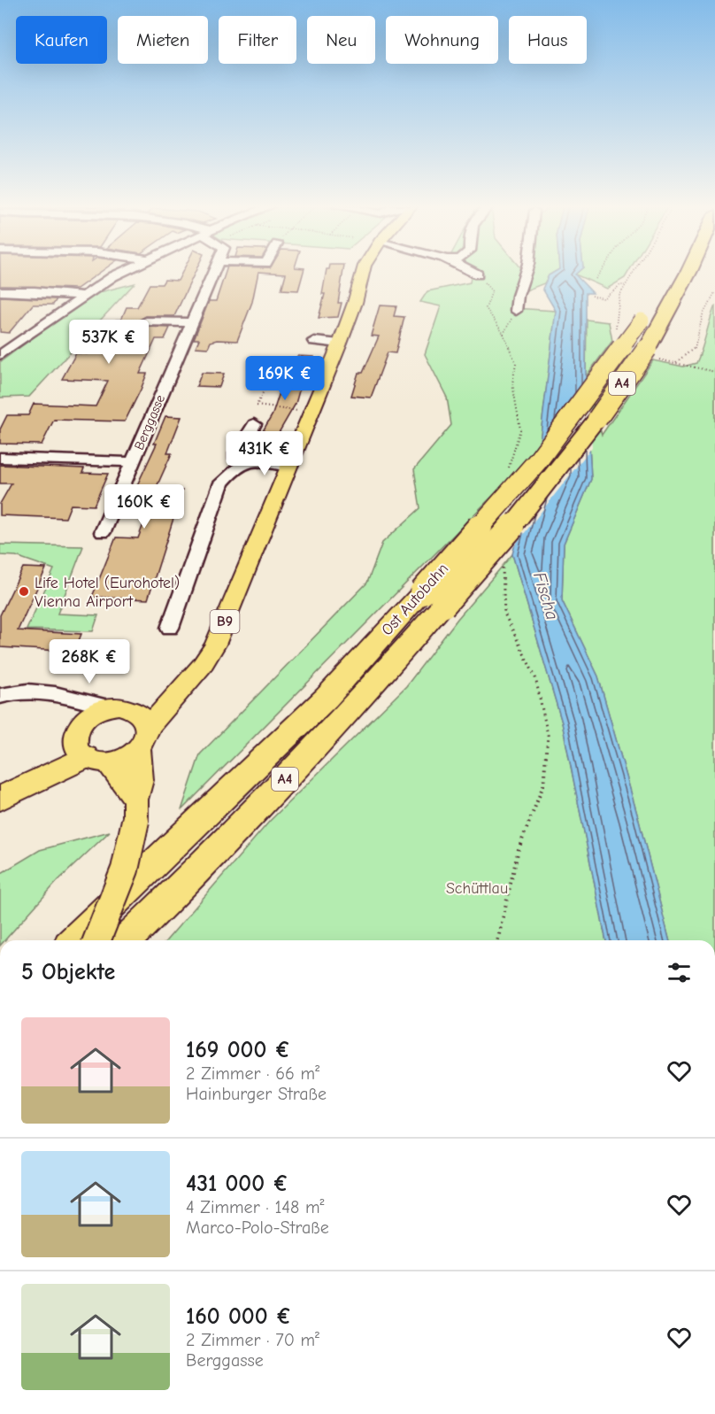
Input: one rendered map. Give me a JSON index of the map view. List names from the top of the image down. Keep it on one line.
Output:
{"streets":{"highway":["A4","Ost Autobahn"],"main road":["B9"],"street":["Berggasse"]},"water":["Fischa"],"parks":["Schüttlau"],"places":["Life Hotel (Eurohotel) Vienna Airport"],"page":{"chip":["Kaufen","Mieten","Filter","Neu","Wohnung","Haus"],"price":["537K €","169K €","431K €","160K €","268K €"],"heading":"5 Objekte","list":[{"name":"169 000 €","note":"2 Zimmer · 66 m² · Hainburger Straße"},{"name":"431 000 €","note":"4 Zimmer · 148 m² · Marco-Polo-Straße"},{"name":"160 000 €","note":"2 Zimmer · 70 m² · Berggasse"}]}}
